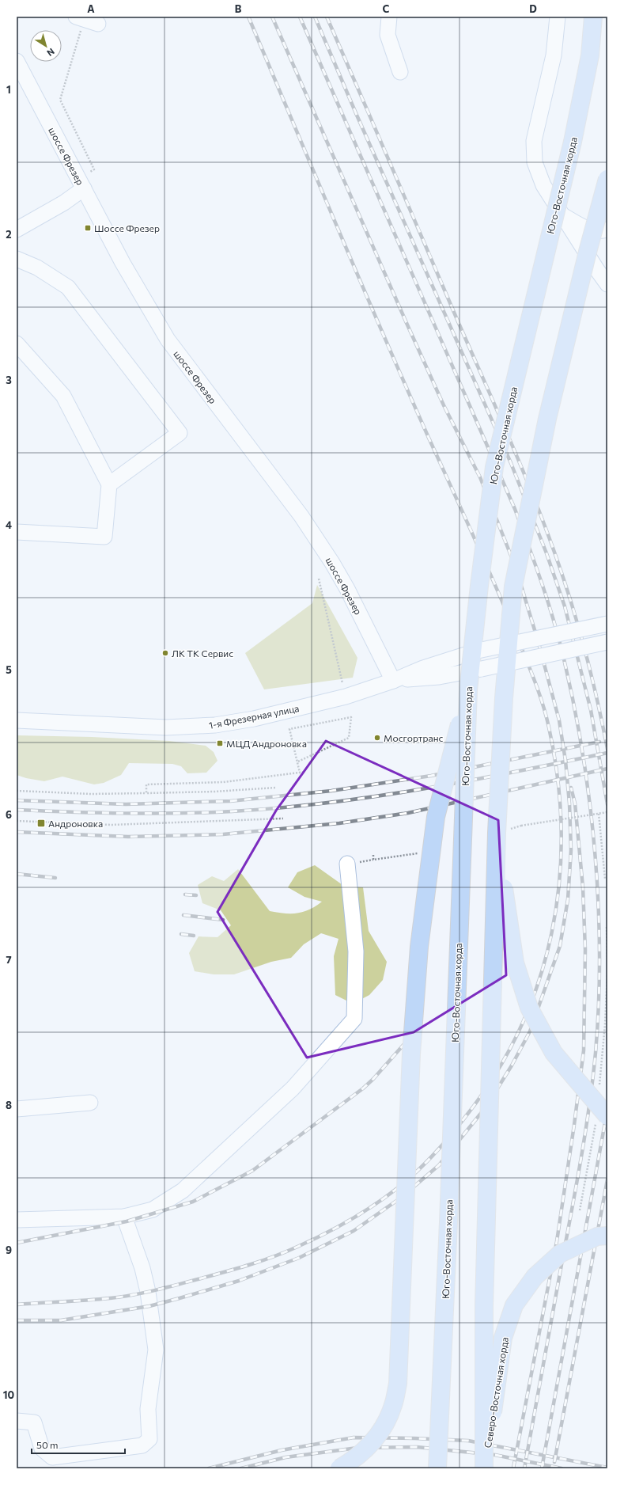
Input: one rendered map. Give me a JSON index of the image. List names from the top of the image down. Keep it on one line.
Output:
{"streets":{"main road":["Юго-Восточная хорда","Северо-Восточная хорда"],"street":["шоссе Фрезер","1-я Фрезерная улица"]},"crossings":[["шоссе Фрезер","1-я Фрезерная улица"]],"places":{"transit":["Шоссе Фрезер","МЦД Андроновка","Андроновка"],"other":["ЛК ТК Сервис","Мосгортранс"]},"scale_bar":"50 m","north":"bottom right","grid":{"columns":["A","B","C","D"],"rows":["1","2","3","4","5","6","7","8","9","10"]}}
